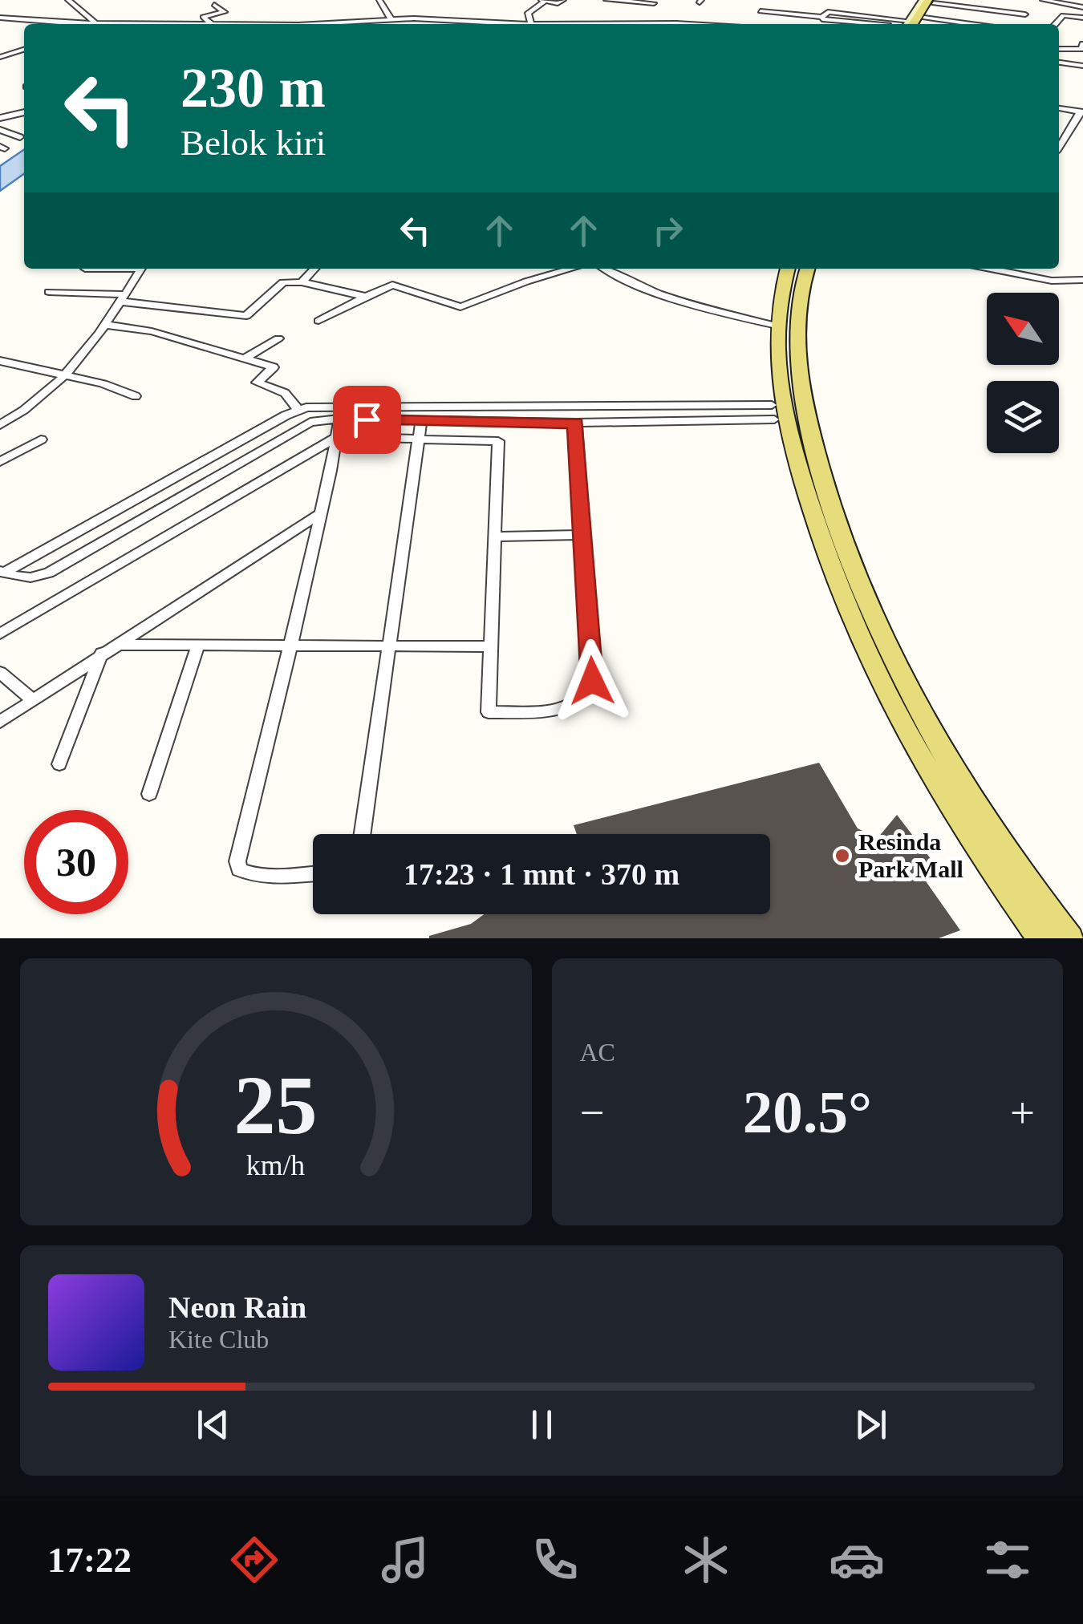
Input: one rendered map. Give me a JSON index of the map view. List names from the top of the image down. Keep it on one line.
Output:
{"places":["Resinda Park Mall"],"north":"top left","page":{"turn":["230 m","Belok kiri"],"limit":"30","trip":"17:23 · 1 mnt · 370 m","tile":"AC","heat":["−","20.5°","+"],"song":["Neon Rain","Kite Club"],"tabs":"17:22","gauge":["25","km/h"]}}
